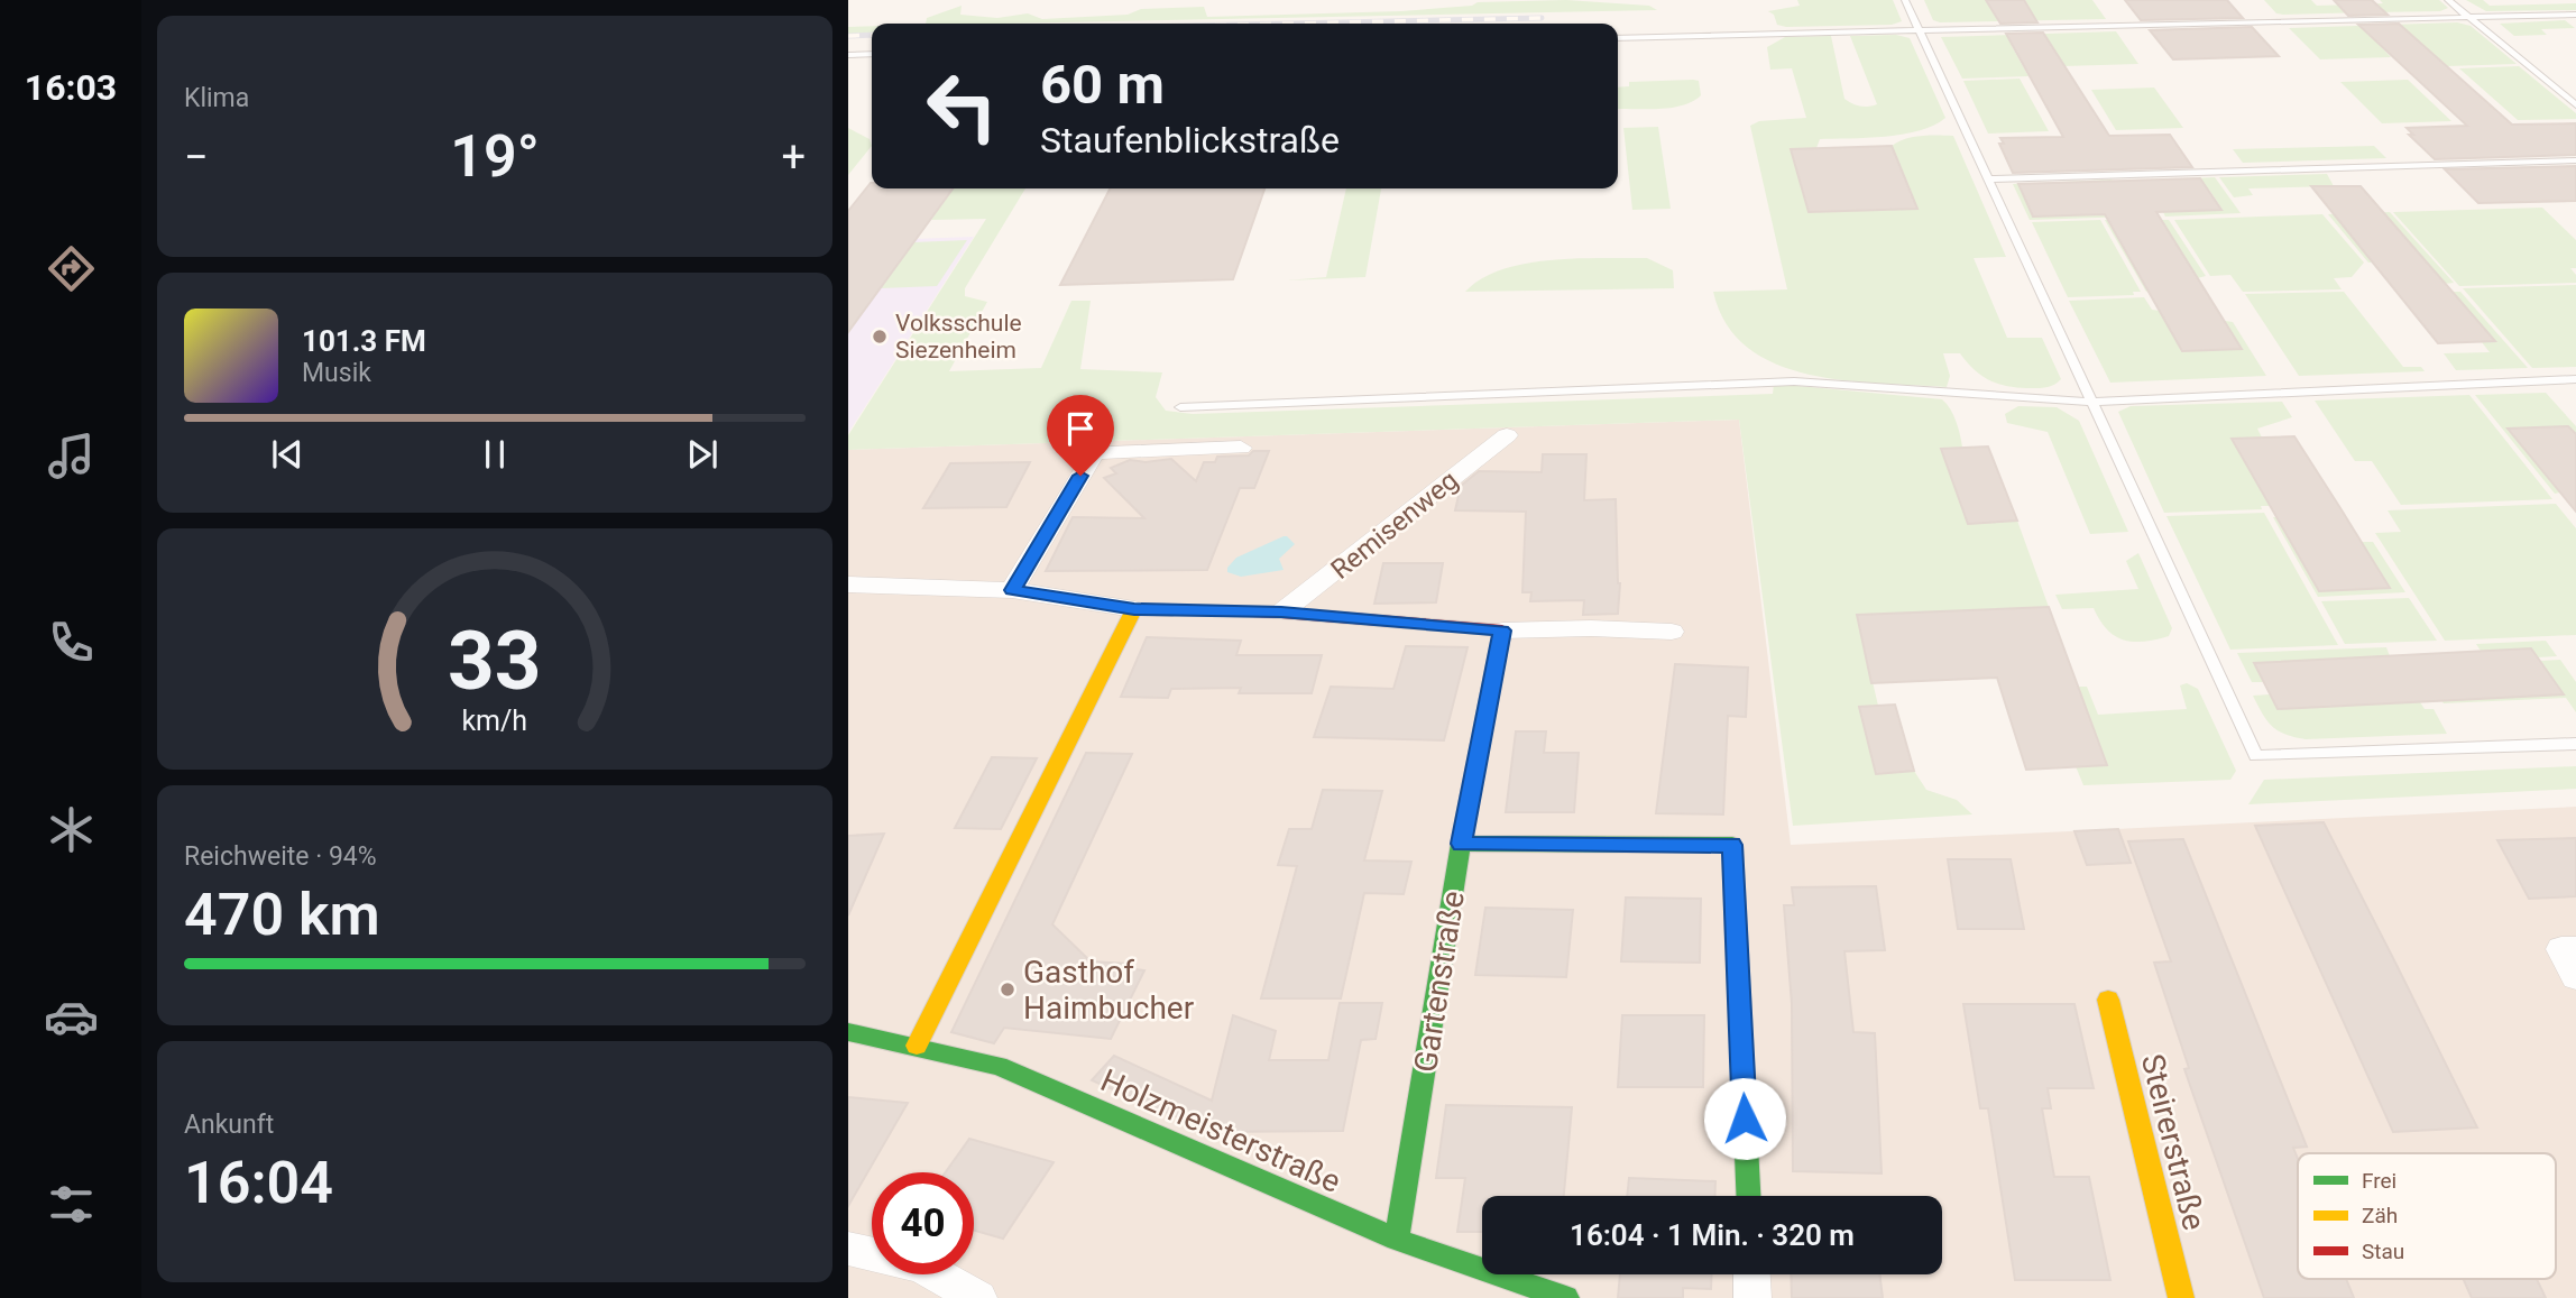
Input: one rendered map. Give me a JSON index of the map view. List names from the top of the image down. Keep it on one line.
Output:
{"streets":{"street":["Remisenweg","Gartenstraße","Holzmeisterstraße","Steirerstraße"]},"crossings":[["Gartenstraße","Holzmeisterstraße"]],"places":["Volksschule Siezenheim","Gasthof Haimbucher"],"legend":["Frei","Zäh","Stau"],"page":{"tabs":"16:03","tile":["Klima",["Reichweite · 94%","470 km"],["Ankunft","16:04"]],"turn":["60 m","Staufenblickstraße"],"heat":["−","19°","+"],"song":["101.3 FM","Musik"],"limit":"40","trip":"16:04 · 1 Min. · 320 m","gauge":["33","km/h"]}}
